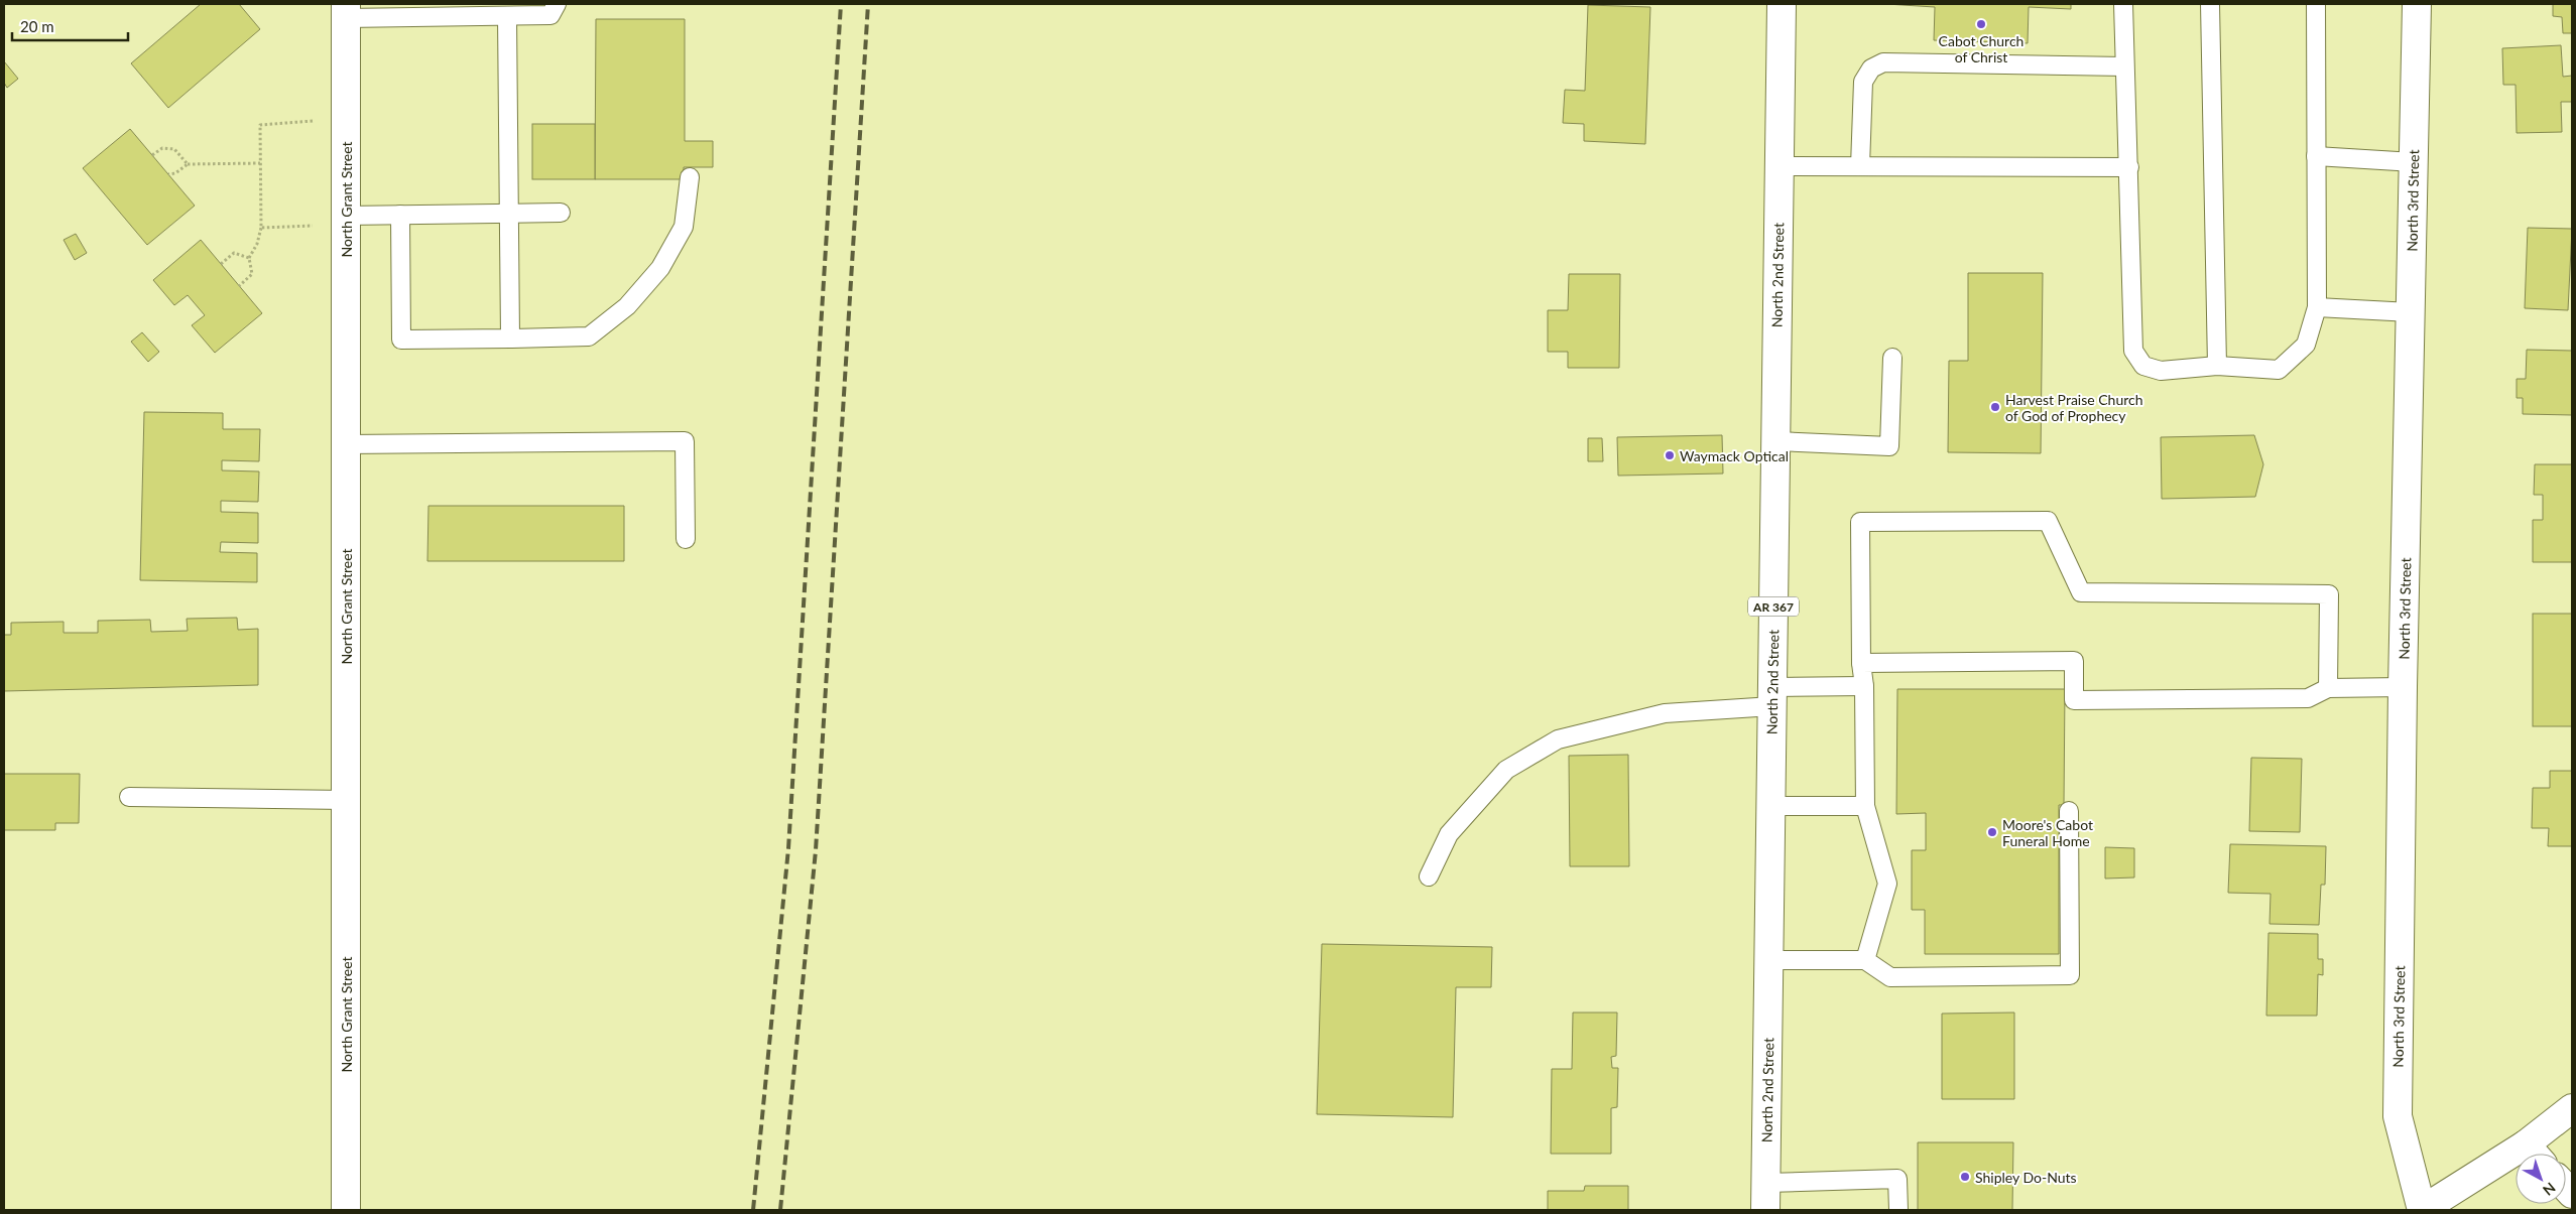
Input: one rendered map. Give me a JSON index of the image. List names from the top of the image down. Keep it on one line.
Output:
{"streets":{"street":["North Grant Street","North 3rd Street","North 2nd Street","AR 367"]},"places":["Cabot Church of Christ","Harvest Praise Church of God of Prophecy","Waymack Optical","Moore's Cabot Funeral Home","Shipley Do-Nuts"],"scale_bar":"20 m","north":"bottom right"}
